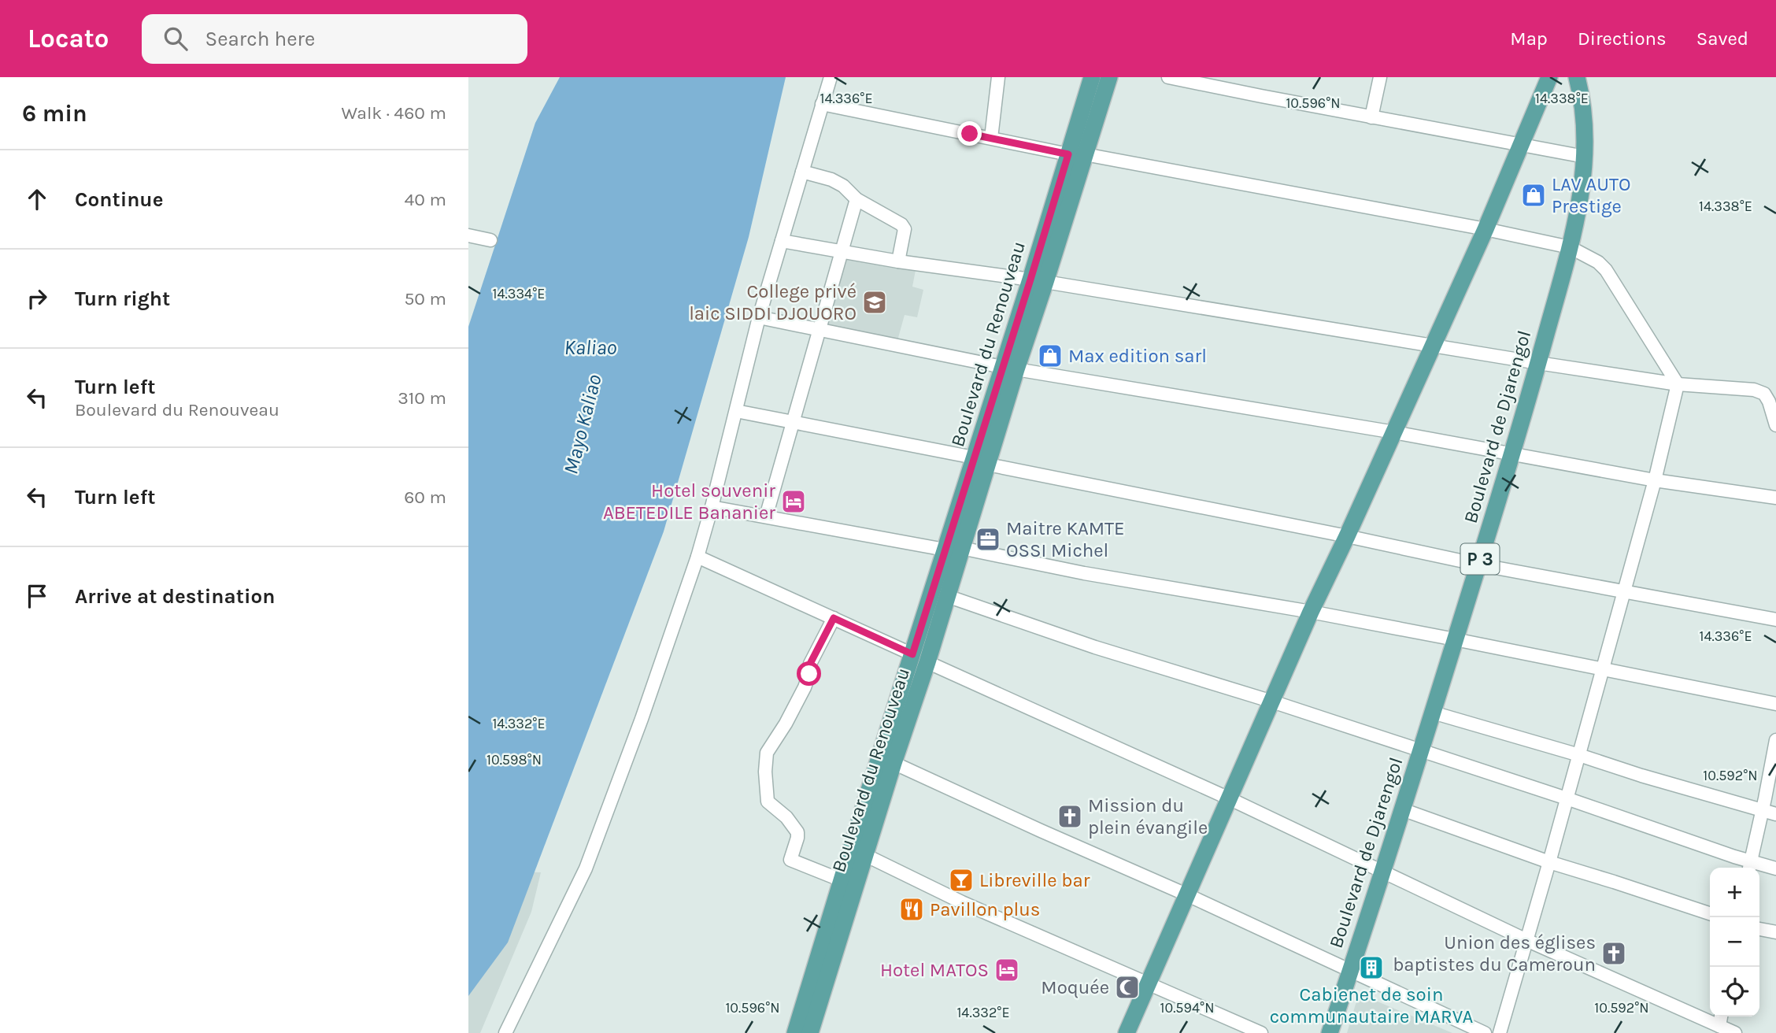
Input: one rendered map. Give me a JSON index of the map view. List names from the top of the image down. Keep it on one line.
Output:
{"streets":{"main road":["Boulevard du Renouveau","Boulevard de Djarengol","P 3"]},"water":["Kaliao","Mayo Kaliao"],"places":{"shop":["LAV AUTO Prestige","Max edition sarl"],"school or university":["College privé laic SIDDI DJOUORO"],"hotel":["Hotel souvenir ABETEDILE Bananier","Hotel MATOS"],"office":["Maitre KAMTE OSSI Michel"],"church":["Mission du plein évangile","Union des églises baptistes du Cameroun"],"bar":["Libreville bar"],"restaurant":["Pavillon plus"],"building":["Cabienet de soin communautaire MARVA"],"mosque":["Moquée"]},"page":{"header":"Locato","search":"Search here","nav":["Map","Directions","Saved"],"heading":["6 min","Walk · 460 m"],"list":[["Continue","40 m"],["Turn right","50 m"],["Turn left","Boulevard du Renouveau","310 m"],["Turn left","60 m"],"Arrive at destination"],"map_buttons":["+","−"]},"coordinates":["14.336°E","14.338°E","10.596°N","14.334°E","14.332°E","10.598°N","10.592°N","10.594°N"]}
